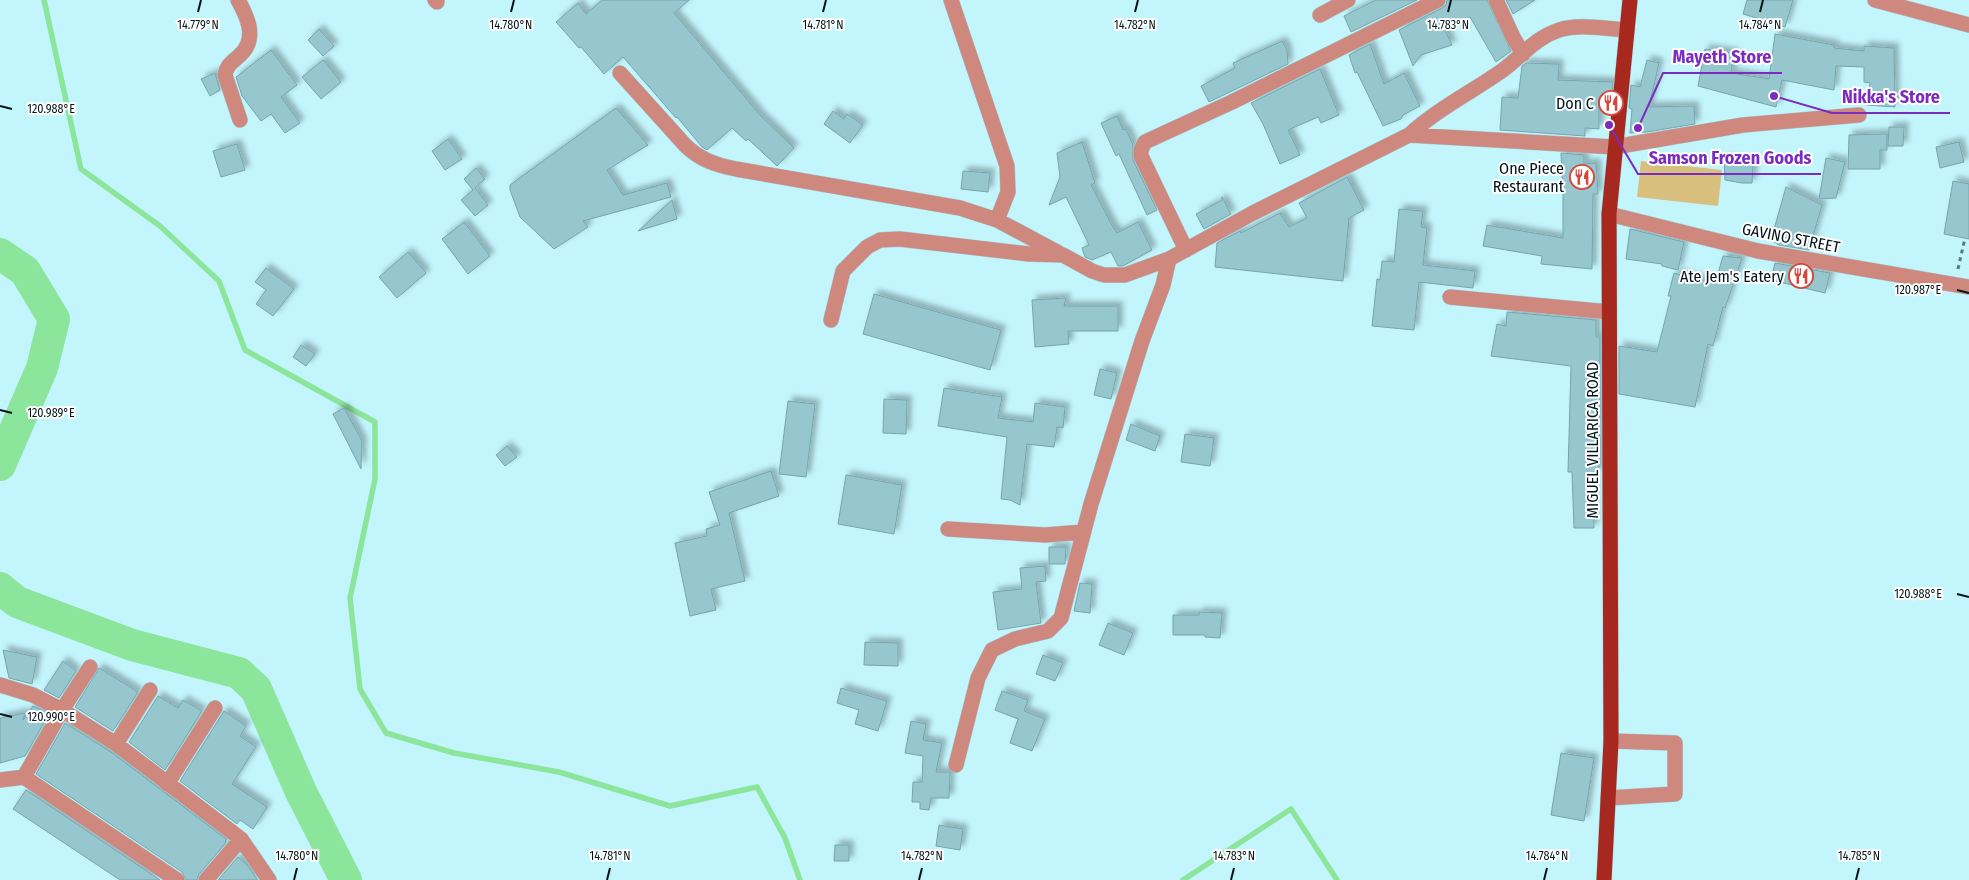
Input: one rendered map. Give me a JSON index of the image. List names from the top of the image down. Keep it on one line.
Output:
{"streets":{"main road":["MIGUEL VILLARICA ROAD"],"street":["GAVINO STREET"]},"crossings":[["GAVINO STREET","MIGUEL VILLARICA ROAD"]],"places":{"other":["Nikka's Store","Samson Frozen Goods","Mayeth Store"],"restaurant":["Don C","One Piece Restaurant","Ate Jem's Eatery"]},"coordinates":["14.779°N","14.780°N","14.781°N","14.782°N","14.783°N","14.784°N","120.988°E","120.987°E","120.989°E","120.990°E","14.785°N"]}
